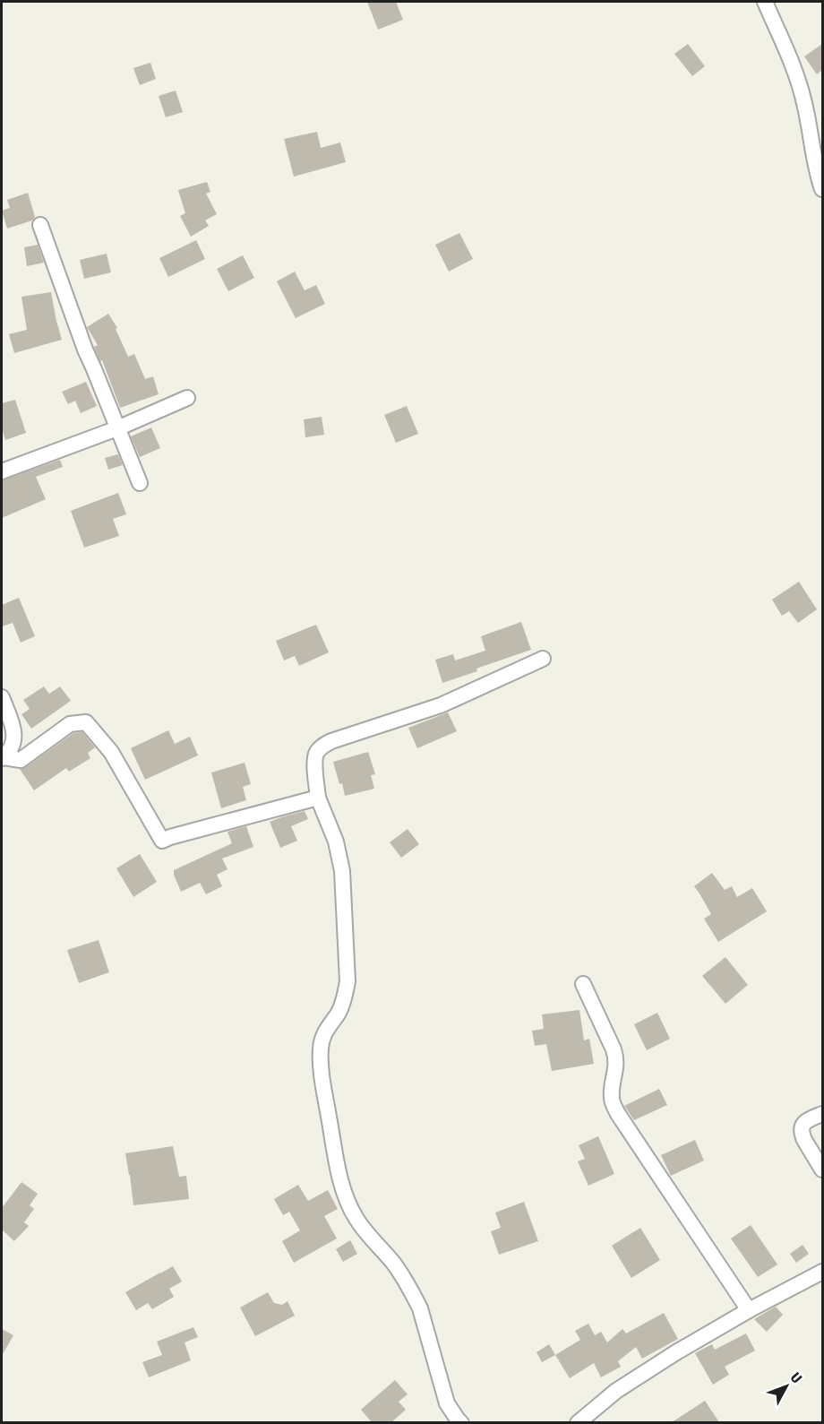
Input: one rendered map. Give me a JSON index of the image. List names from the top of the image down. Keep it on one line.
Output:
{"north":"top right"}
